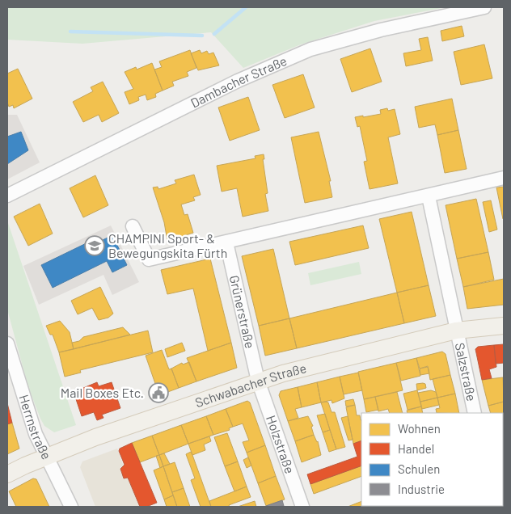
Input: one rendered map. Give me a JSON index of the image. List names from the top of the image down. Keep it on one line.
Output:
{"streets":{"main road":["Schwabacher Straße"],"street":["Dambacher Straße","Grünerstraße","Salzstraße","Herrnstraße","Holzstraße"]},"crossings":[["Grünerstraße","Schwabacher Straße"],["Grünerstraße","Holzstraße"],["Salzstraße","Schwabacher Straße"],["Schwabacher Straße","Herrnstraße"],["Schwabacher Straße","Holzstraße"]],"places":{"school or university":["CHAMPINI Sport- & Bewegungskita Fürth"],"public building":["Mail Boxes Etc."]},"legend":["Wohnen","Handel","Schulen","Industrie"]}
